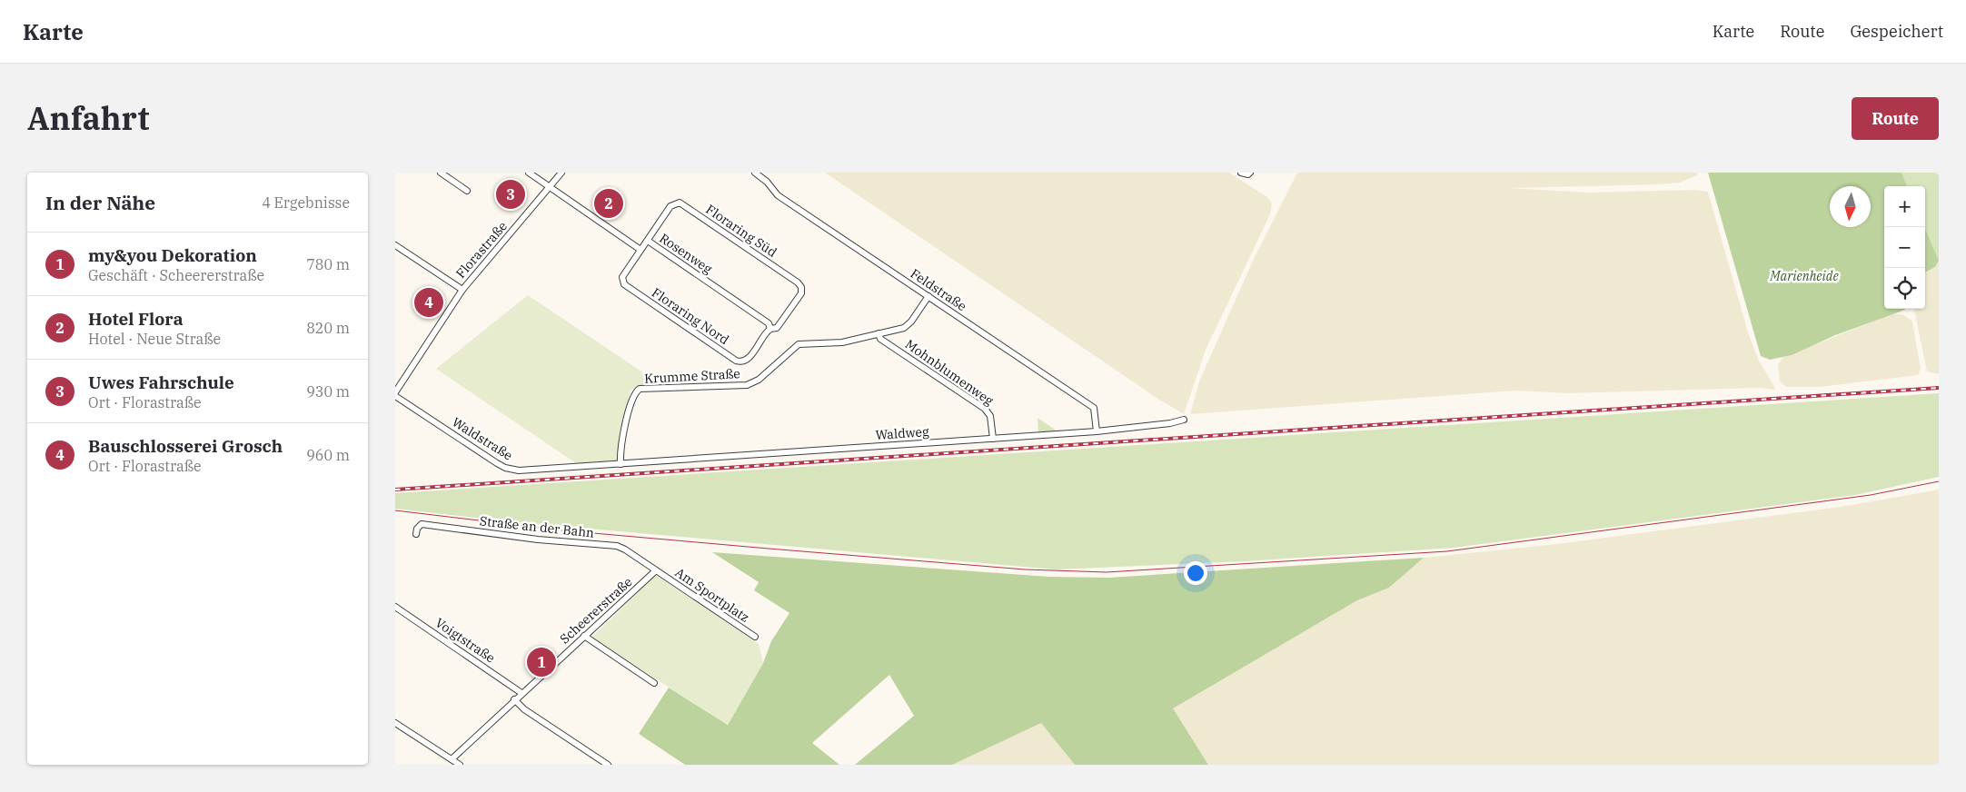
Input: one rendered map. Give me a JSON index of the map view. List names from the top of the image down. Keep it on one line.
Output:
{"streets":{"street":["Floraring Süd","Florastraße","Rosenweg","Feldstraße","Floraring Nord","Mohnblumenweg","Krumme Straße","Waldweg","Waldstraße","Straße an der Bahn","Am Sportplatz","Scheererstraße","Voigtstraße"]},"crossings":[["Floraring Süd","Rosenweg"],["Floraring Süd","Floraring Nord"],["Rosenweg","Floraring Nord"],["Feldstraße","Krumme Straße"],["Feldstraße","Waldweg"],["Mohnblumenweg","Krumme Straße"],["Mohnblumenweg","Waldweg"],["Krumme Straße","Waldweg"],["Krumme Straße","Waldstraße"],["Waldweg","Waldstraße"],["Straße an der Bahn","Am Sportplatz"],["Straße an der Bahn","Scheererstraße"],["Am Sportplatz","Scheererstraße"],["Scheererstraße","Voigtstraße"]],"parks":["Marienheide"],"north":"bottom","page":{"header":"Karte","nav":["Karte","Route","Gespeichert"],"title":"Anfahrt","buttons":"Route","heading":["In der Nähe","4 Ergebnisse"],"pins":["3","2","4","1"],"map_buttons":["+","−"],"list":[{"mark":"1","name":"my&you Dekoration","note":"Geschäft · Scheererstraße","value":"780 m"},{"mark":"2","name":"Hotel Flora","note":"Hotel · Neue Straße","value":"820 m"},{"mark":"3","name":"Uwes Fahrschule","note":"Ort · Florastraße","value":"930 m"},{"mark":"4","name":"Bauschlosserei Grosch","note":"Ort · Florastraße","value":"960 m"}]}}
